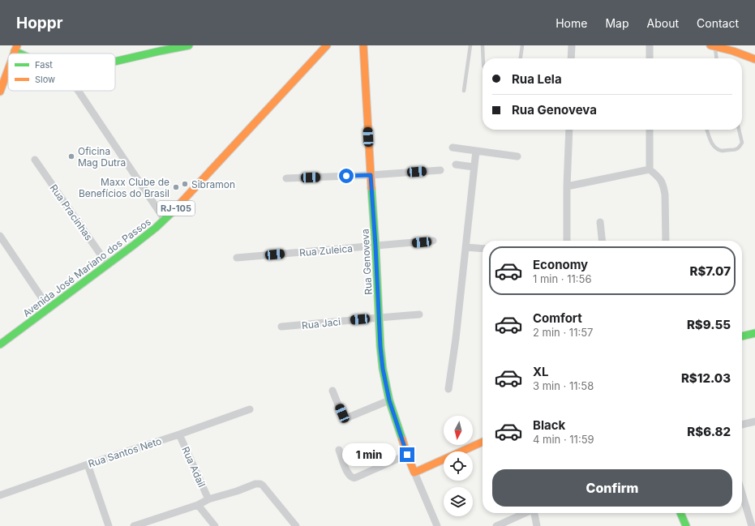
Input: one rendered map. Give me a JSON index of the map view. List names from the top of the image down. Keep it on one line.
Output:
{"streets":{"street":["RJ-105","Rua Pracinhas","Rua Zuleica","Rua Genoveva","Avenida José Mariano dos Passos","Rua Jaci","Rua Santos Neto","Rua Adail"]},"crossings":[["Rua Pracinhas","Avenida José Mariano dos Passos"],["Rua Zuleica","Rua Genoveva"],["Rua Genoveva","Rua Jaci"],["Rua Santos Neto","Rua Adail"]],"places":["Oficina Mag Dutra","Sibramon","Maxx Clube de Benefícios do Brasil"],"legend":["Fast","Slow"],"north":"bottom","page":{"header":"Hoppr","nav":["Home","Map","About","Contact"],"banner":["Rua Lela","Rua Genoveva"],"list":[{"name":"Economy","note":"1 min · 11:56","value":"R$7.07"},{"name":"Comfort","note":"2 min · 11:57","value":"R$9.55"},{"name":"XL","note":"3 min · 11:58","value":"R$12.03"},{"name":"Black","note":"4 min · 11:59","value":"R$6.82"}],"bubble":"1 min","buttons":"Confirm"}}
